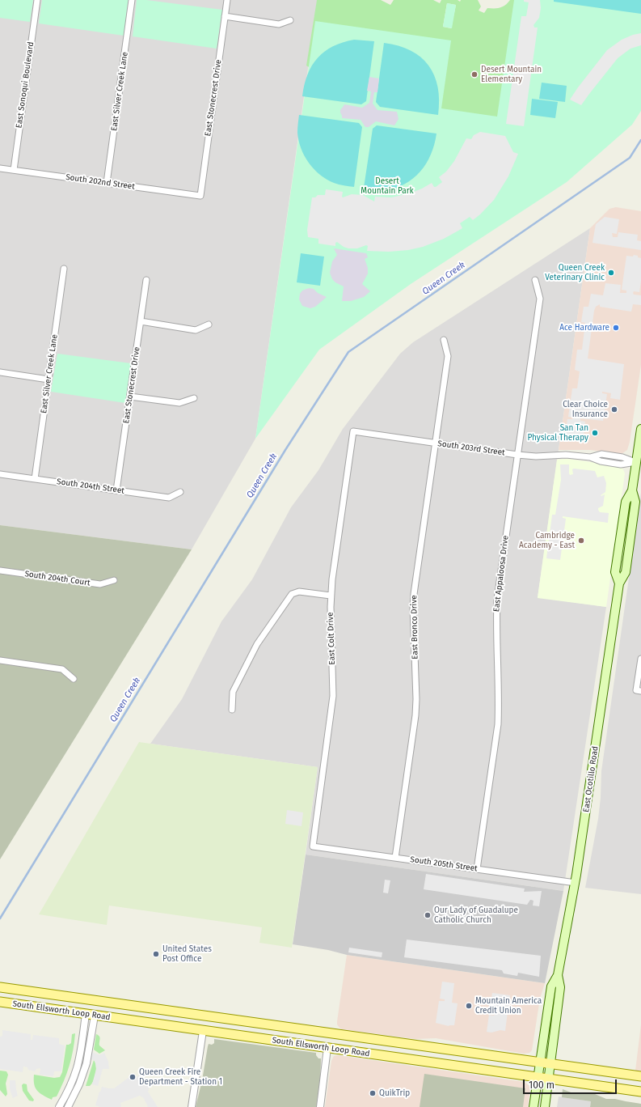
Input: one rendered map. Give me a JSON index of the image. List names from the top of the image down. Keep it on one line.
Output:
{"streets":{"main road":["East Ocotillo Road","South Ellsworth Loop Road"],"street":["East Sonoqui Boulevard","East Silver Creek Lane","East Stonecrest Drive","South 202nd Street","South 203rd Street","South 204th Street","East Appaloosa Drive","South 204th Court","East Bronco Drive","East Colt Drive","South 205th Street"]},"crossings":[["East Sonoqui Boulevard","South 202nd Street"],["East Silver Creek Lane","South 202nd Street"],["East Silver Creek Lane","South 204th Street"],["East Stonecrest Drive","South 202nd Street"],["East Stonecrest Drive","South 204th Street"],["South 203rd Street","East Appaloosa Drive"],["South 203rd Street","East Bronco Drive"],["South 203rd Street","East Colt Drive"],["South 203rd Street","East Ocotillo Road"],["East Appaloosa Drive","South 205th Street"],["East Bronco Drive","South 205th Street"],["East Colt Drive","South 205th Street"],["East Ocotillo Road","South 205th Street"],["East Ocotillo Road","South Ellsworth Loop Road"]],"water":["Queen Creek"],"parks":["Desert Mountain Park"],"places":["Desert Mountain Elementary","Queen Creek Veterinary Clinic","Ace Hardware","Clear Choice Insurance","San Tan Physical Therapy","Cambridge Academy - East","Our Lady of Guadalupe Catholic Church","United States Post Office","Mountain America Credit Union","Queen Creek Fire Department - Station 1","QuikTrip"],"scale_bar":"100 m"}
